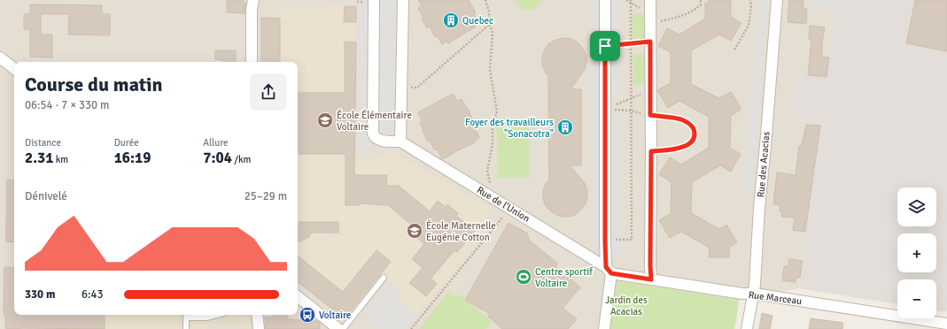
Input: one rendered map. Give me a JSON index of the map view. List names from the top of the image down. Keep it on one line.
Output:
{"streets":{"street":["Rue des Acacias","Rue de l'Union","Rue Marceau"]},"crossings":[["Rue des Acacias","Rue Marceau"],["Rue de l'Union","Rue Marceau"]],"parks":["Jardin des Acacias"],"places":{"building":["Quebec","Foyer des travailleurs \"Sonacotra\""],"school or university":["École Élémentaire Voltaire","École Maternelle Eugénie Cotton"],"sports":["Centre sportif Voltaire"],"bus stop":["Voltaire"]},"page":{"heading":["Course du matin","06:54 · 7 × 330 m"],"stats":[["Distance","2.31 km"],["Durée","16:19"],["Allure","7:04 /km"]],"chart":["Dénivelé","25–29 m"],"map_buttons":["+","−"],"list":[{"name":"330 m","note":"6:43"}]}}
